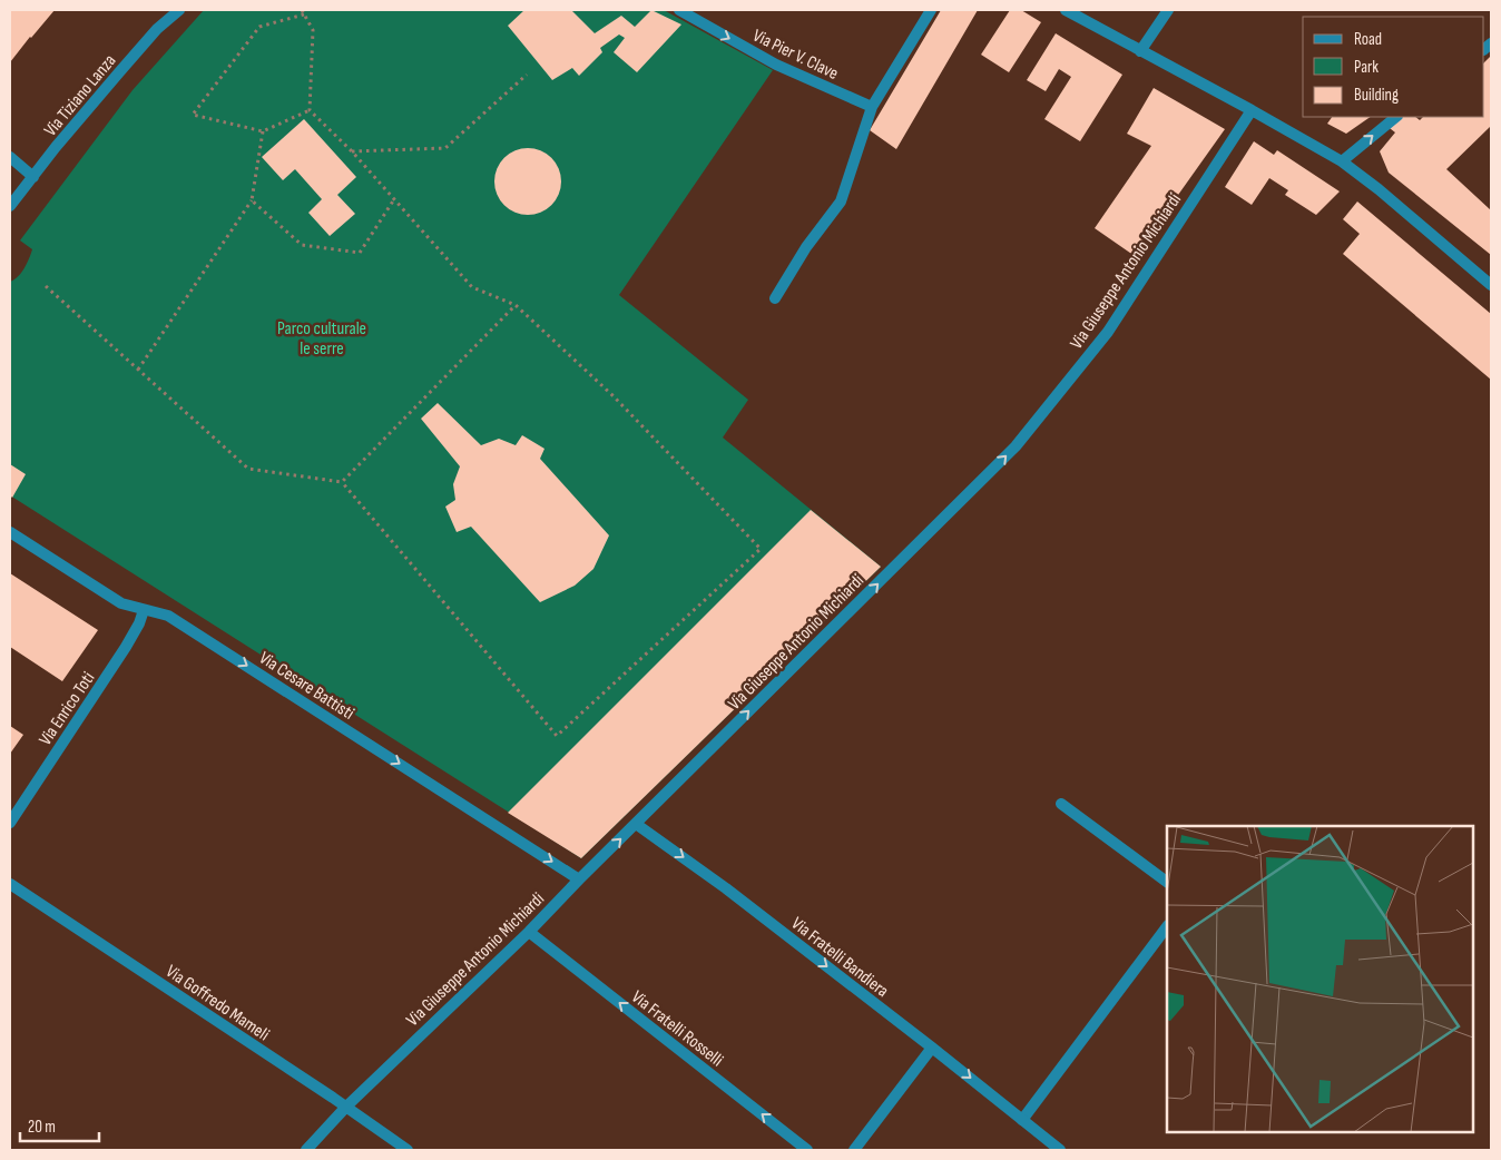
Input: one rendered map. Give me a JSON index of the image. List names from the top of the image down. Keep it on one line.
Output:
{"streets":{"street":["Via Pier V. Clave","Via Tiziano Lanza","Via Giuseppe Antonio Michiardi","Via Cesare Battisti","Via Enrico Toti","Via Fratelli Bandiera","Via Goffredo Mameli","Via Fratelli Rosselli"]},"crossings":[["Via Giuseppe Antonio Michiardi","Via Cesare Battisti"],["Via Giuseppe Antonio Michiardi","Via Fratelli Bandiera"],["Via Giuseppe Antonio Michiardi","Via Goffredo Mameli"],["Via Giuseppe Antonio Michiardi","Via Fratelli Rosselli"],["Via Cesare Battisti","Via Enrico Toti"]],"one_way":["Via Pier V. Clave","Via Giuseppe Antonio Michiardi","Via Cesare Battisti","Via Fratelli Bandiera","Via Fratelli Rosselli"],"parks":["Parco culturale le serre"],"legend":["Road","Park","Building"],"scale_bar":"20 m"}
